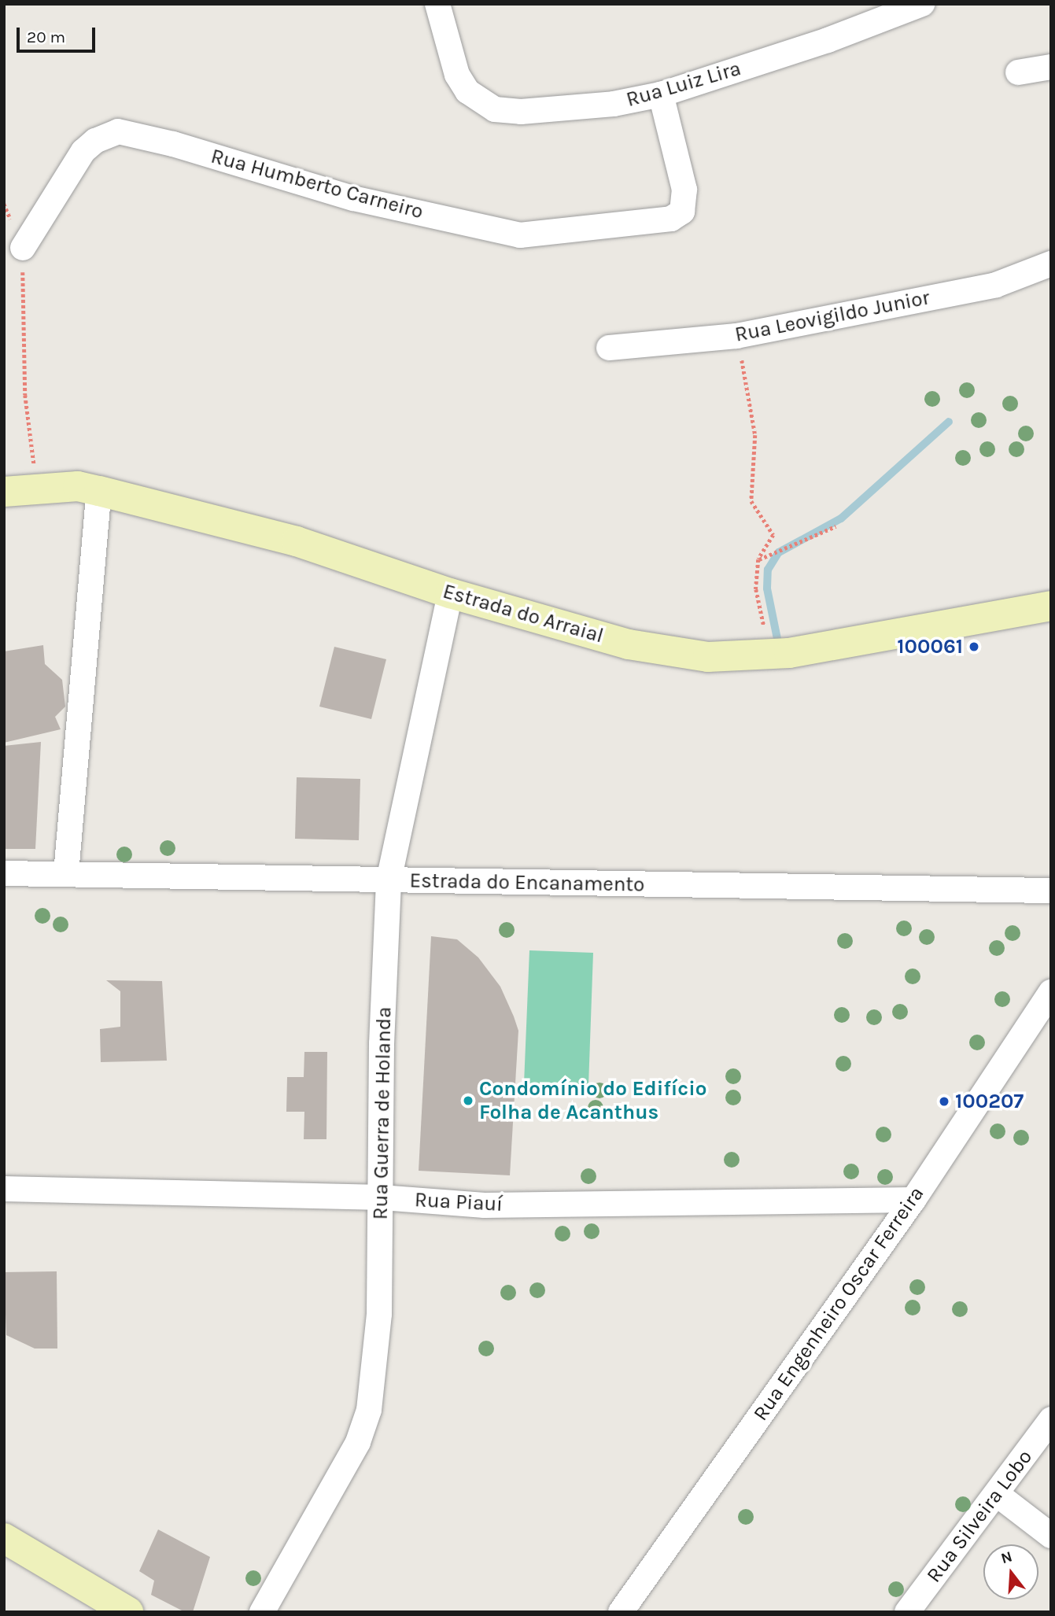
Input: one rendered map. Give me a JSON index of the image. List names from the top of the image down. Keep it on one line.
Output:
{"streets":{"main road":["Estrada do Arraial"],"street":["Rua Luiz Lira","Rua Humberto Carneiro","Rua Leovigildo Junior","Estrada do Encanamento","Rua Guerra de Holanda","Rua Piauí","Rua Engenheiro Oscar Ferreira","Rua Silveira Lobo"]},"crossings":[["Rua Luiz Lira","Rua Humberto Carneiro"],["Estrada do Arraial","Rua Guerra de Holanda"],["Estrada do Encanamento","Rua Guerra de Holanda"],["Rua Guerra de Holanda","Rua Piauí"],["Rua Piauí","Rua Engenheiro Oscar Ferreira"]],"places":["100061","Condomínio do Edifício Folha de Acanthus","100207"],"scale_bar":"20 m","north":"top"}
